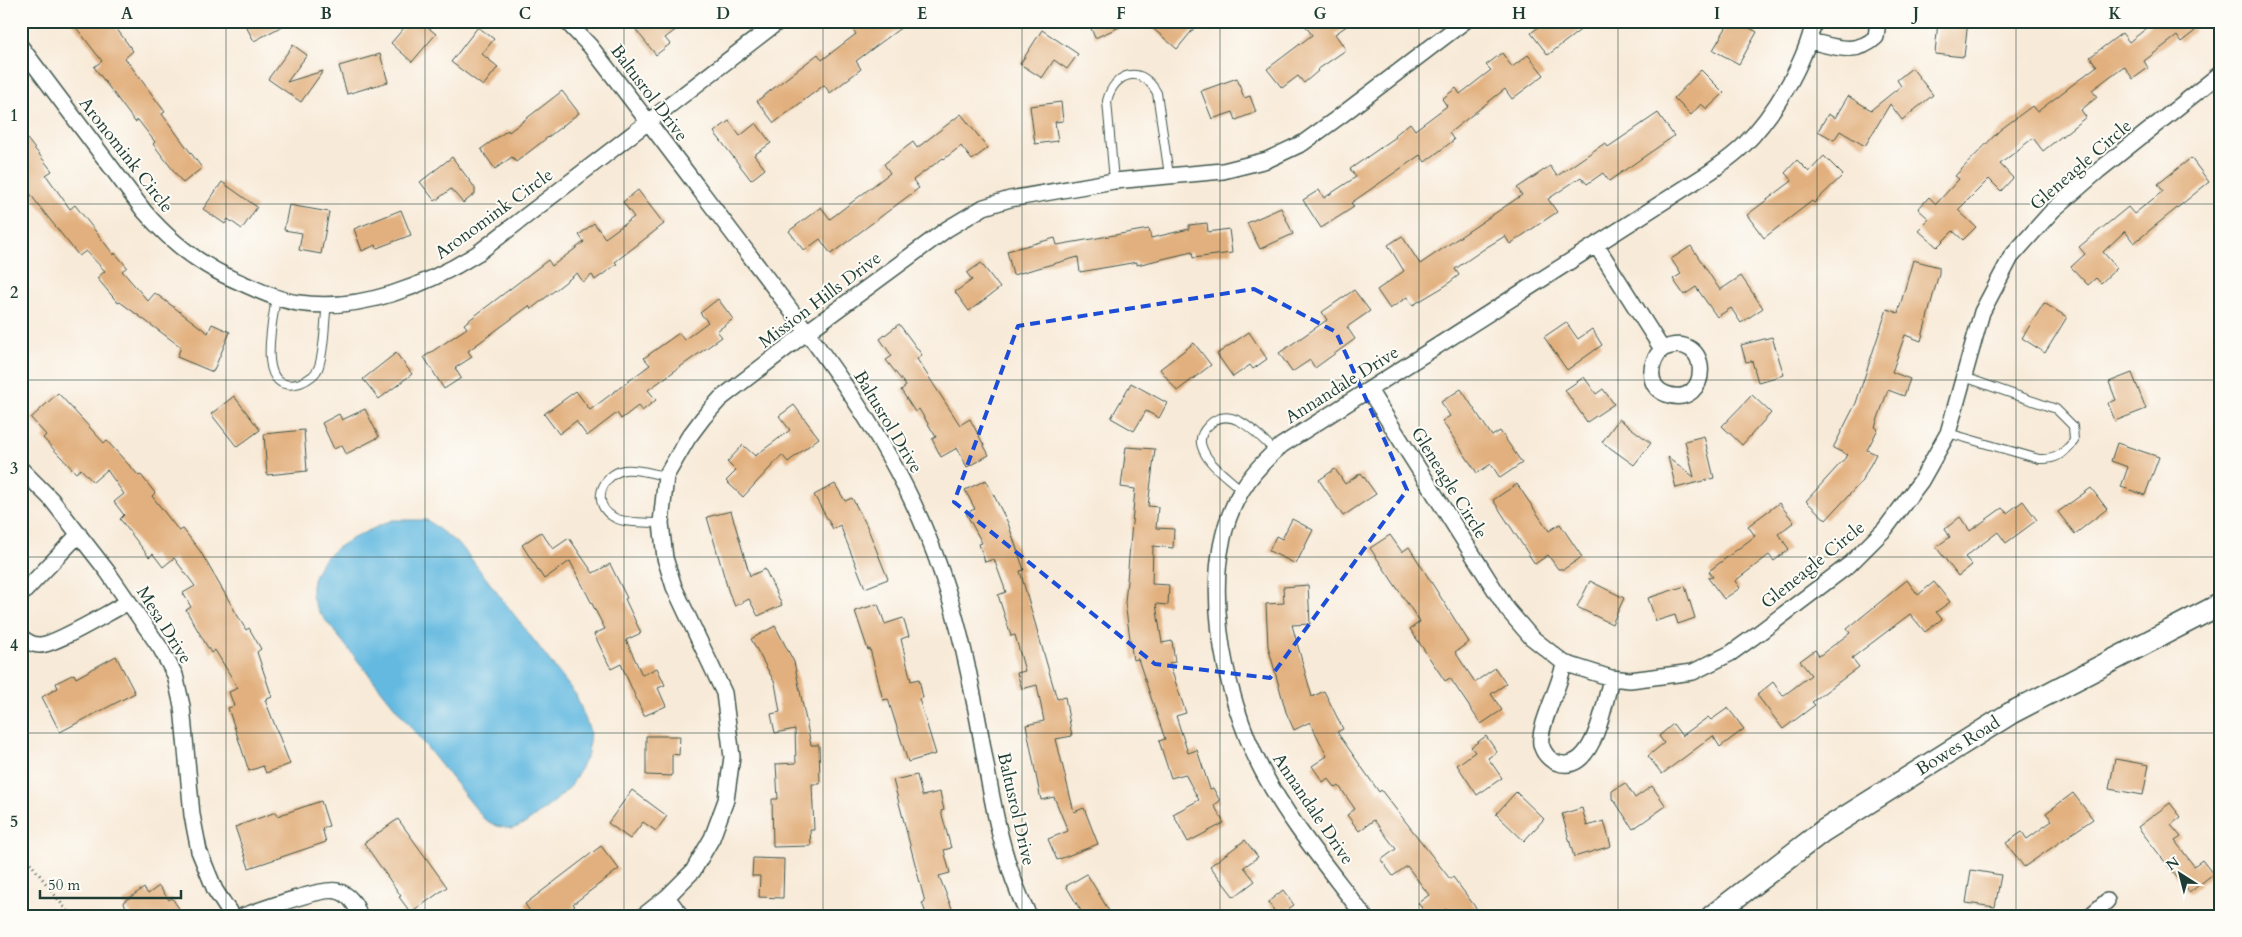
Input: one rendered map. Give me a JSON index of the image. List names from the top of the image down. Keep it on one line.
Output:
{"streets":{"main road":["Bowes Road"],"street":["Baltusrol Drive","Aronomink Circle","Gleneagle Circle","Mission Hills Drive","Annandale Drive","Mesa Drive"]},"crossings":[["Baltusrol Drive","Aronomink Circle"],["Baltusrol Drive","Mission Hills Drive"],["Gleneagle Circle","Annandale Drive"]],"scale_bar":"50 m","north":"top left","grid":{"columns":["A","B","C","D","E","F","G","H","I","J","K"],"rows":["1","2","3","4","5"]}}
